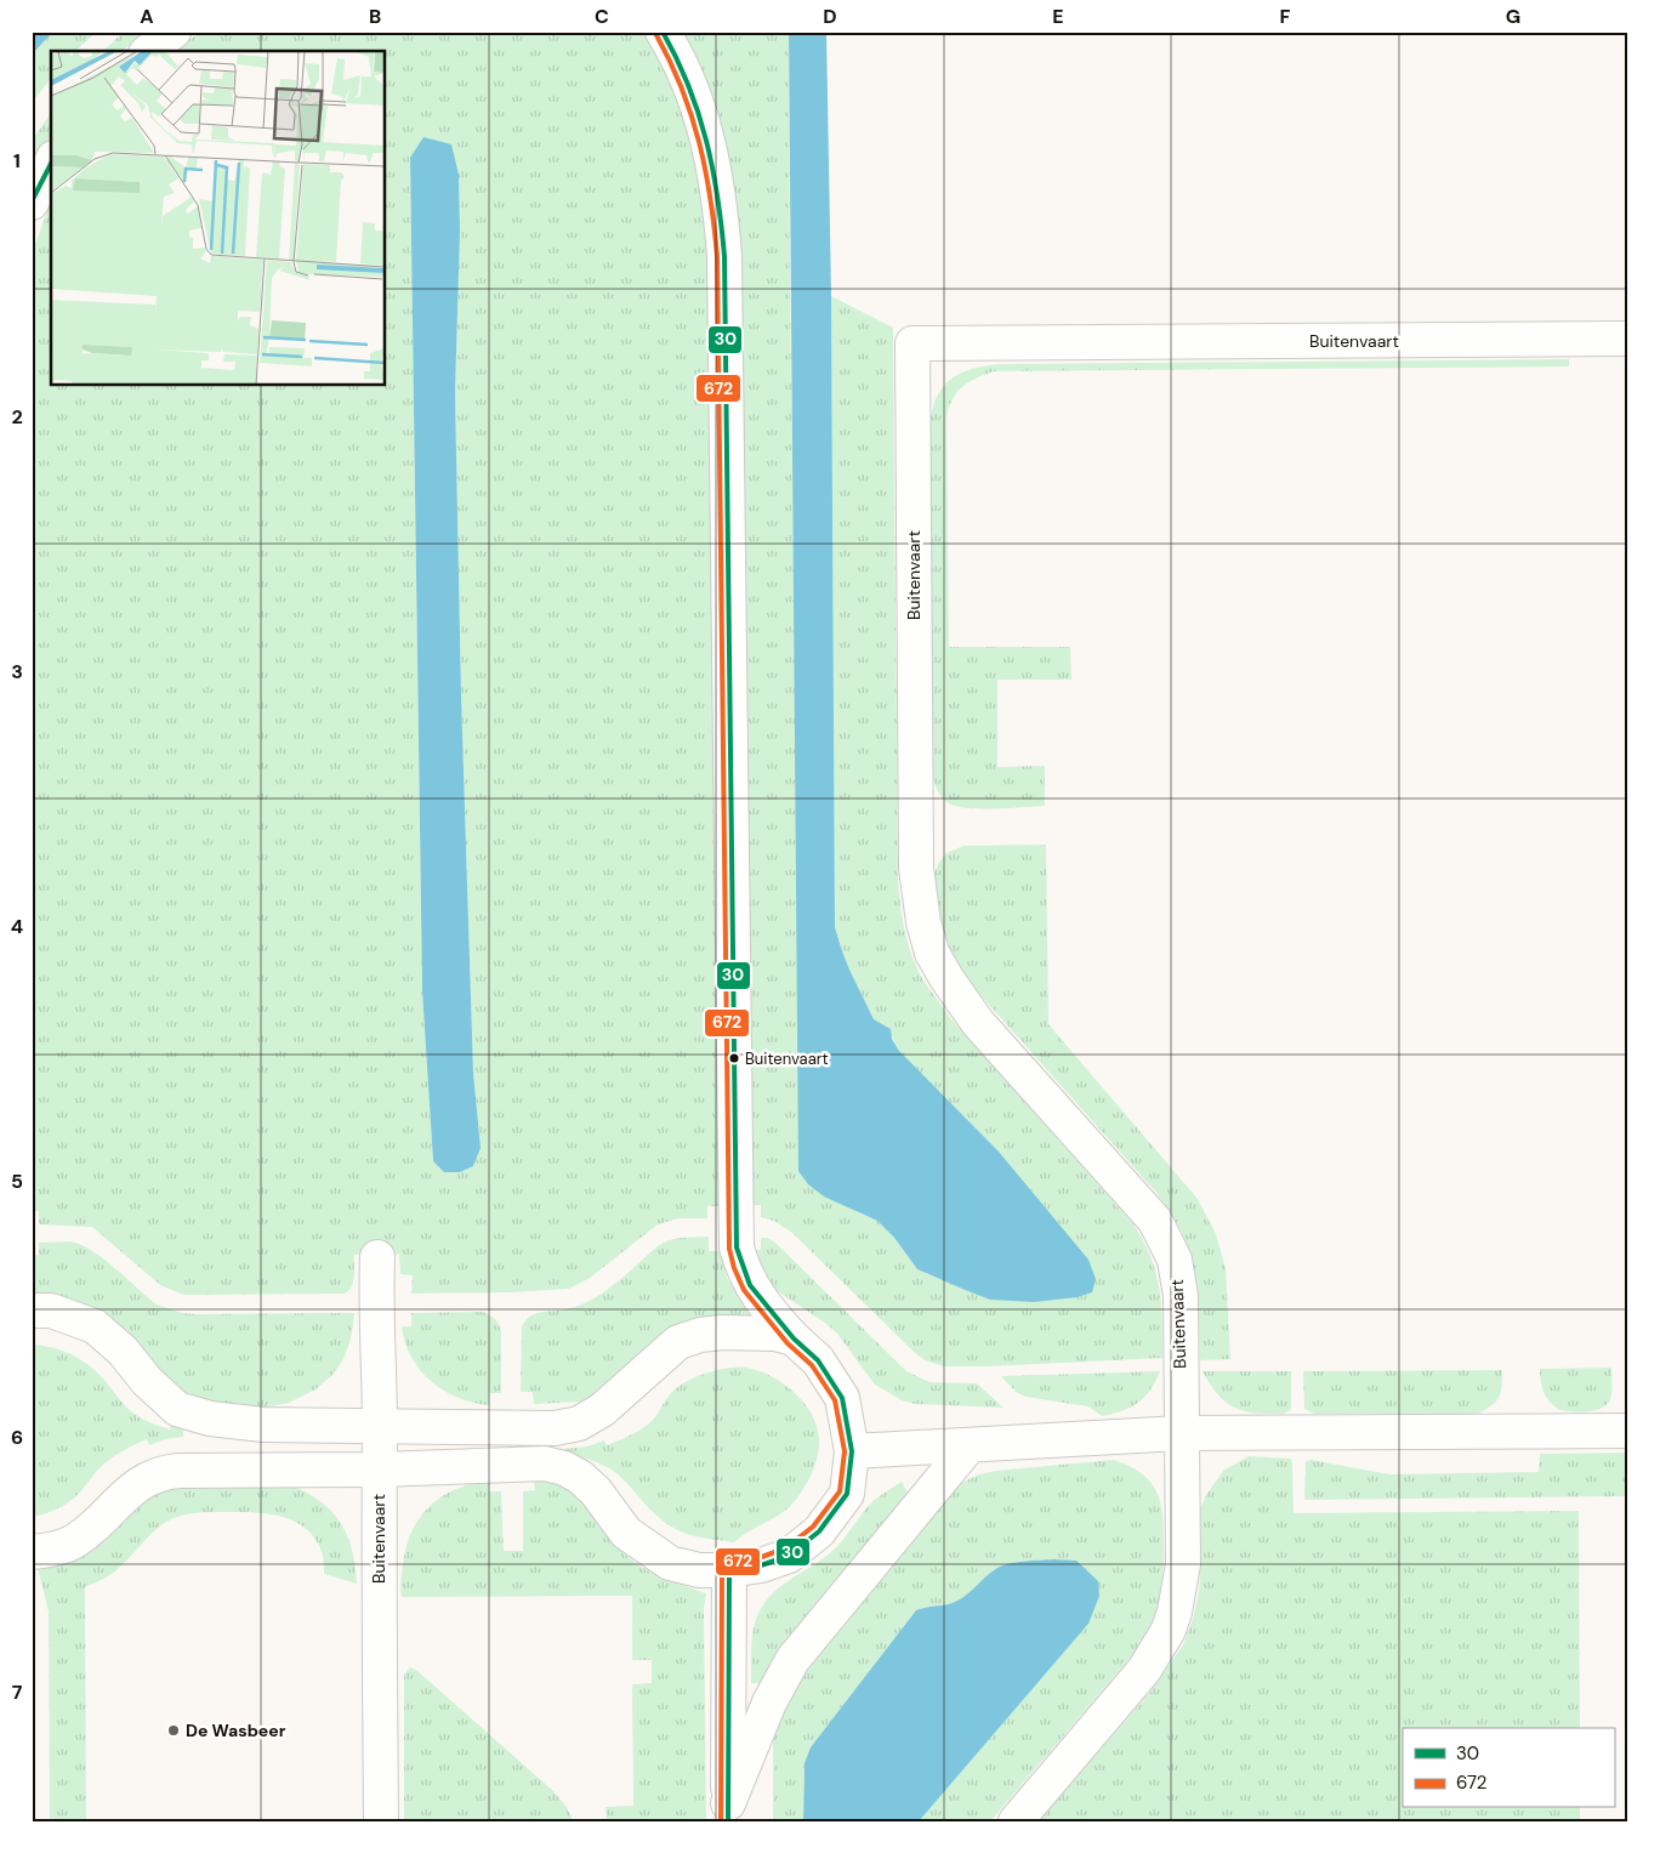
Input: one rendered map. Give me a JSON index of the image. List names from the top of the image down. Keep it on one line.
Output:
{"streets":{"main road":["Buitenvaart"]},"places":["Buitenvaart","De Wasbeer"],"lines":["transit line 30","transit line 672"],"legend":["30","672"],"grid":{"columns":["A","B","C","D","E","F","G"],"rows":["1","2","3","4","5","6","7"]}}
